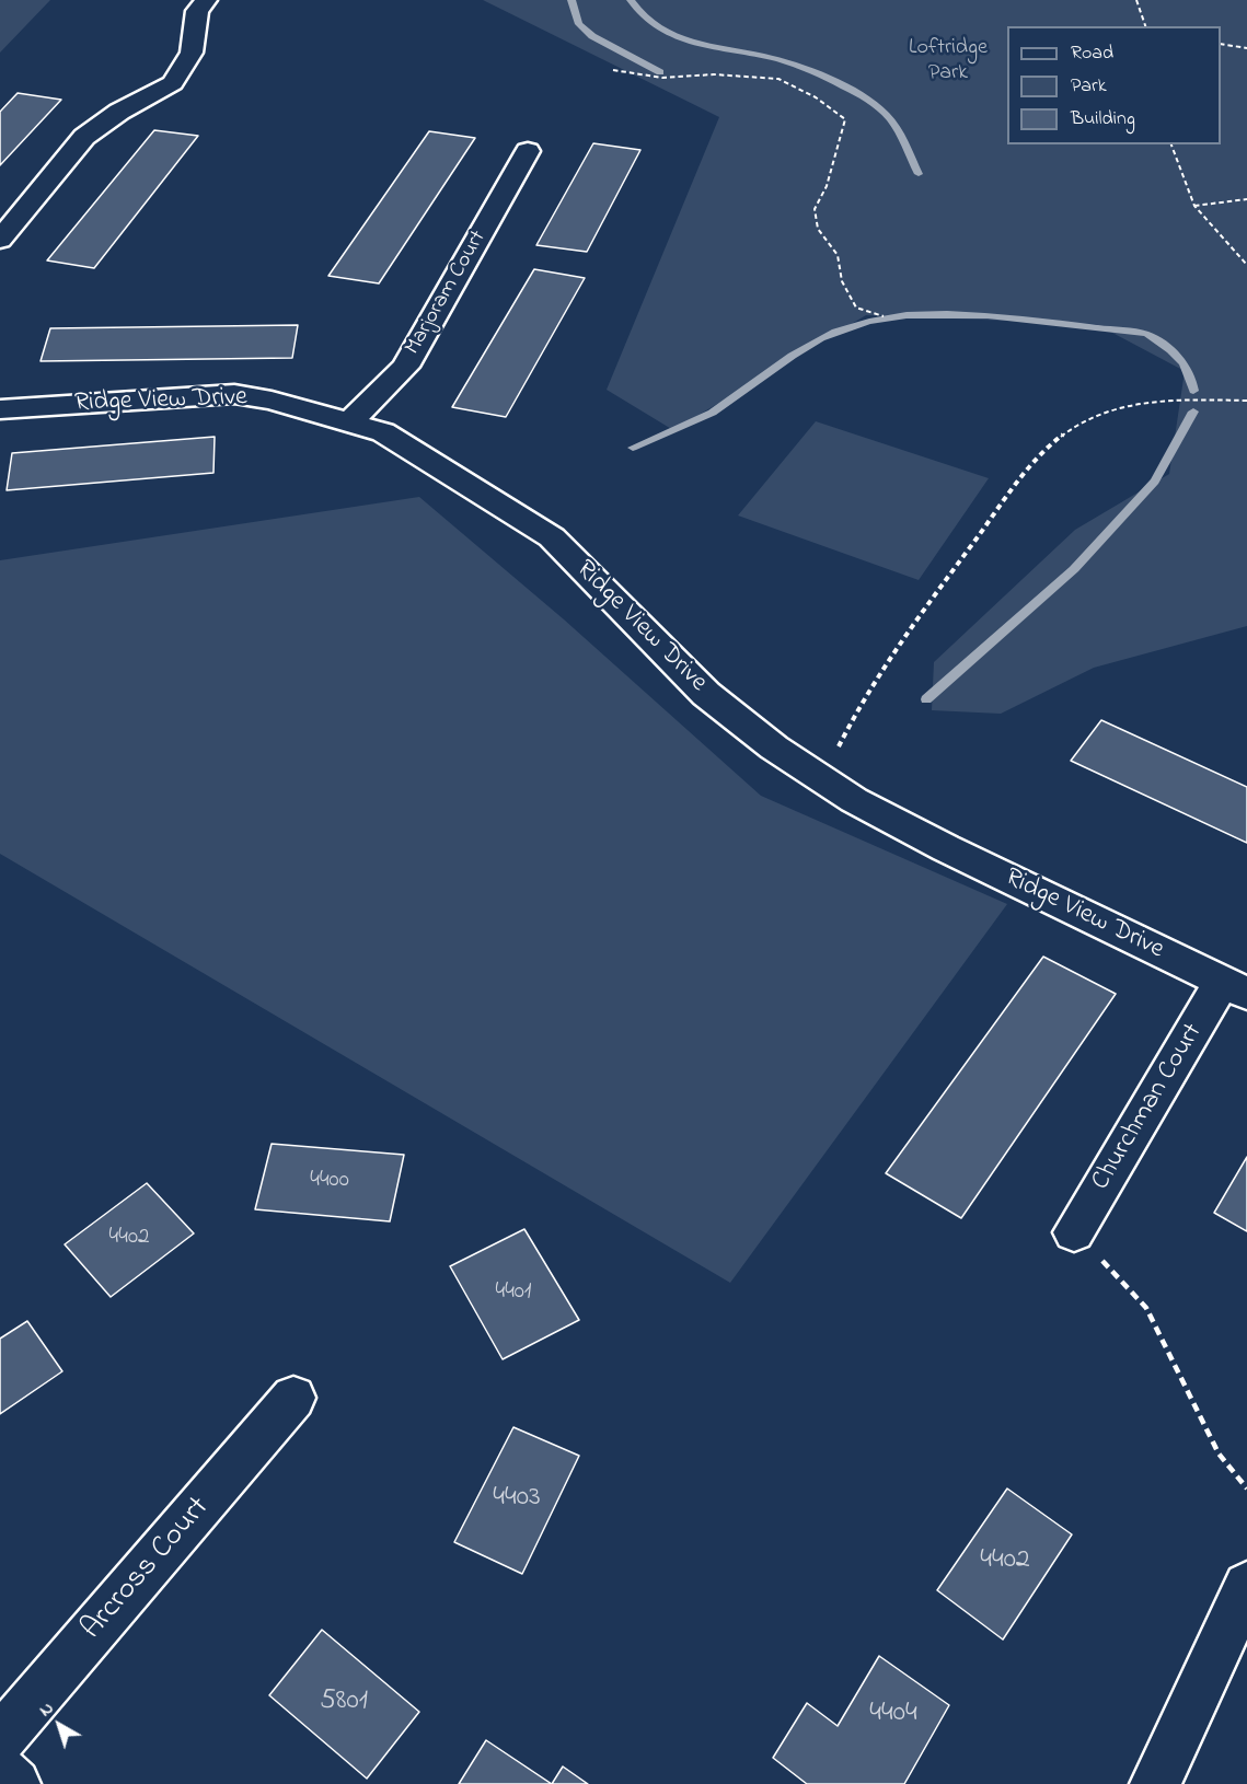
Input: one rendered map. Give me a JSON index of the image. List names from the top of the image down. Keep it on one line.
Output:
{"streets":{"street":["Marjoram Court","Ridge View Drive","Churchman Court","Arcross Court"]},"crossings":[["Marjoram Court","Ridge View Drive"],["Ridge View Drive","Churchman Court"]],"parks":["Loftridge Park"],"house_numbers":["4400","4402","4401","4403","4402","5801","4404"],"legend":["Road","Park","Building"],"north":"top left"}
